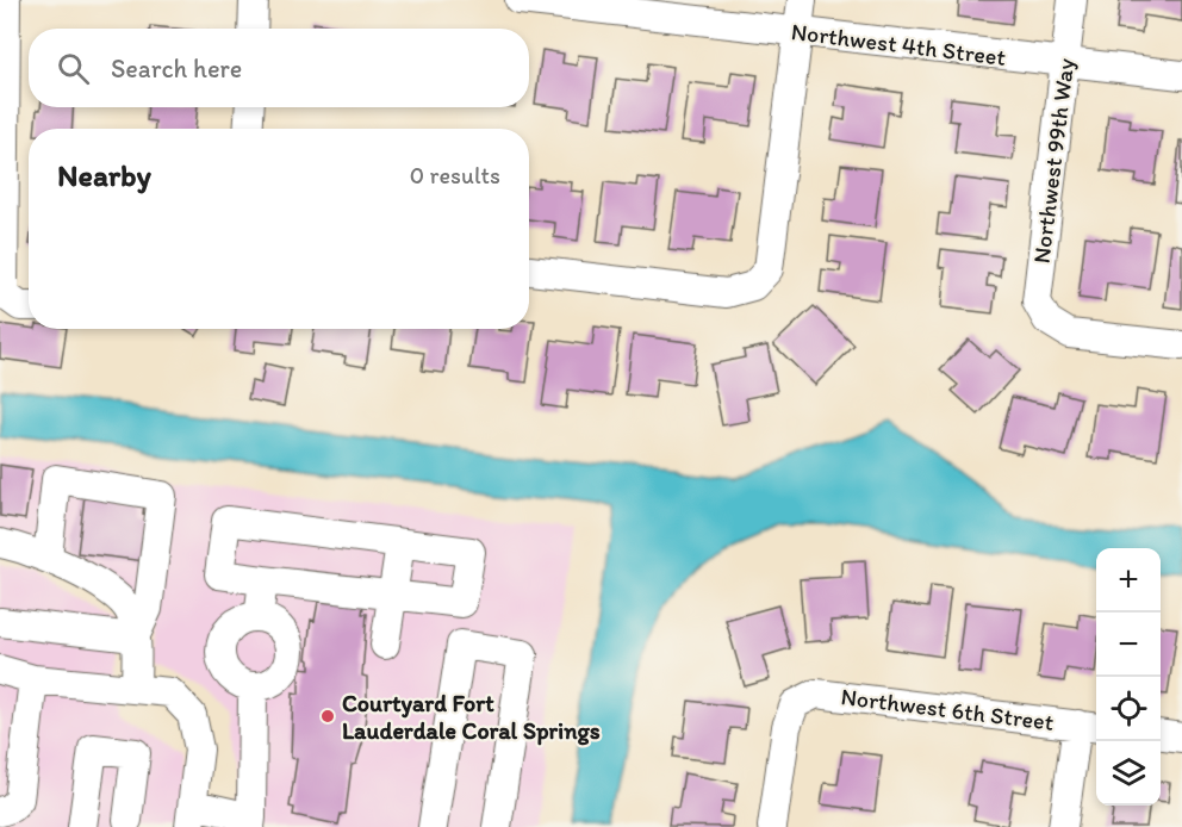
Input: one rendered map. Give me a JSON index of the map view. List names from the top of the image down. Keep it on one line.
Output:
{"streets":{"street":["Northwest 4th Street","Northwest 99th Way","Northwest 6th Street"]},"crossings":[["Northwest 4th Street","Northwest 99th Way"]],"places":["Courtyard Fort Lauderdale Coral Springs"],"page":{"search":"Search here","heading":["Nearby","0 results"],"map_buttons":["+","−"]}}
